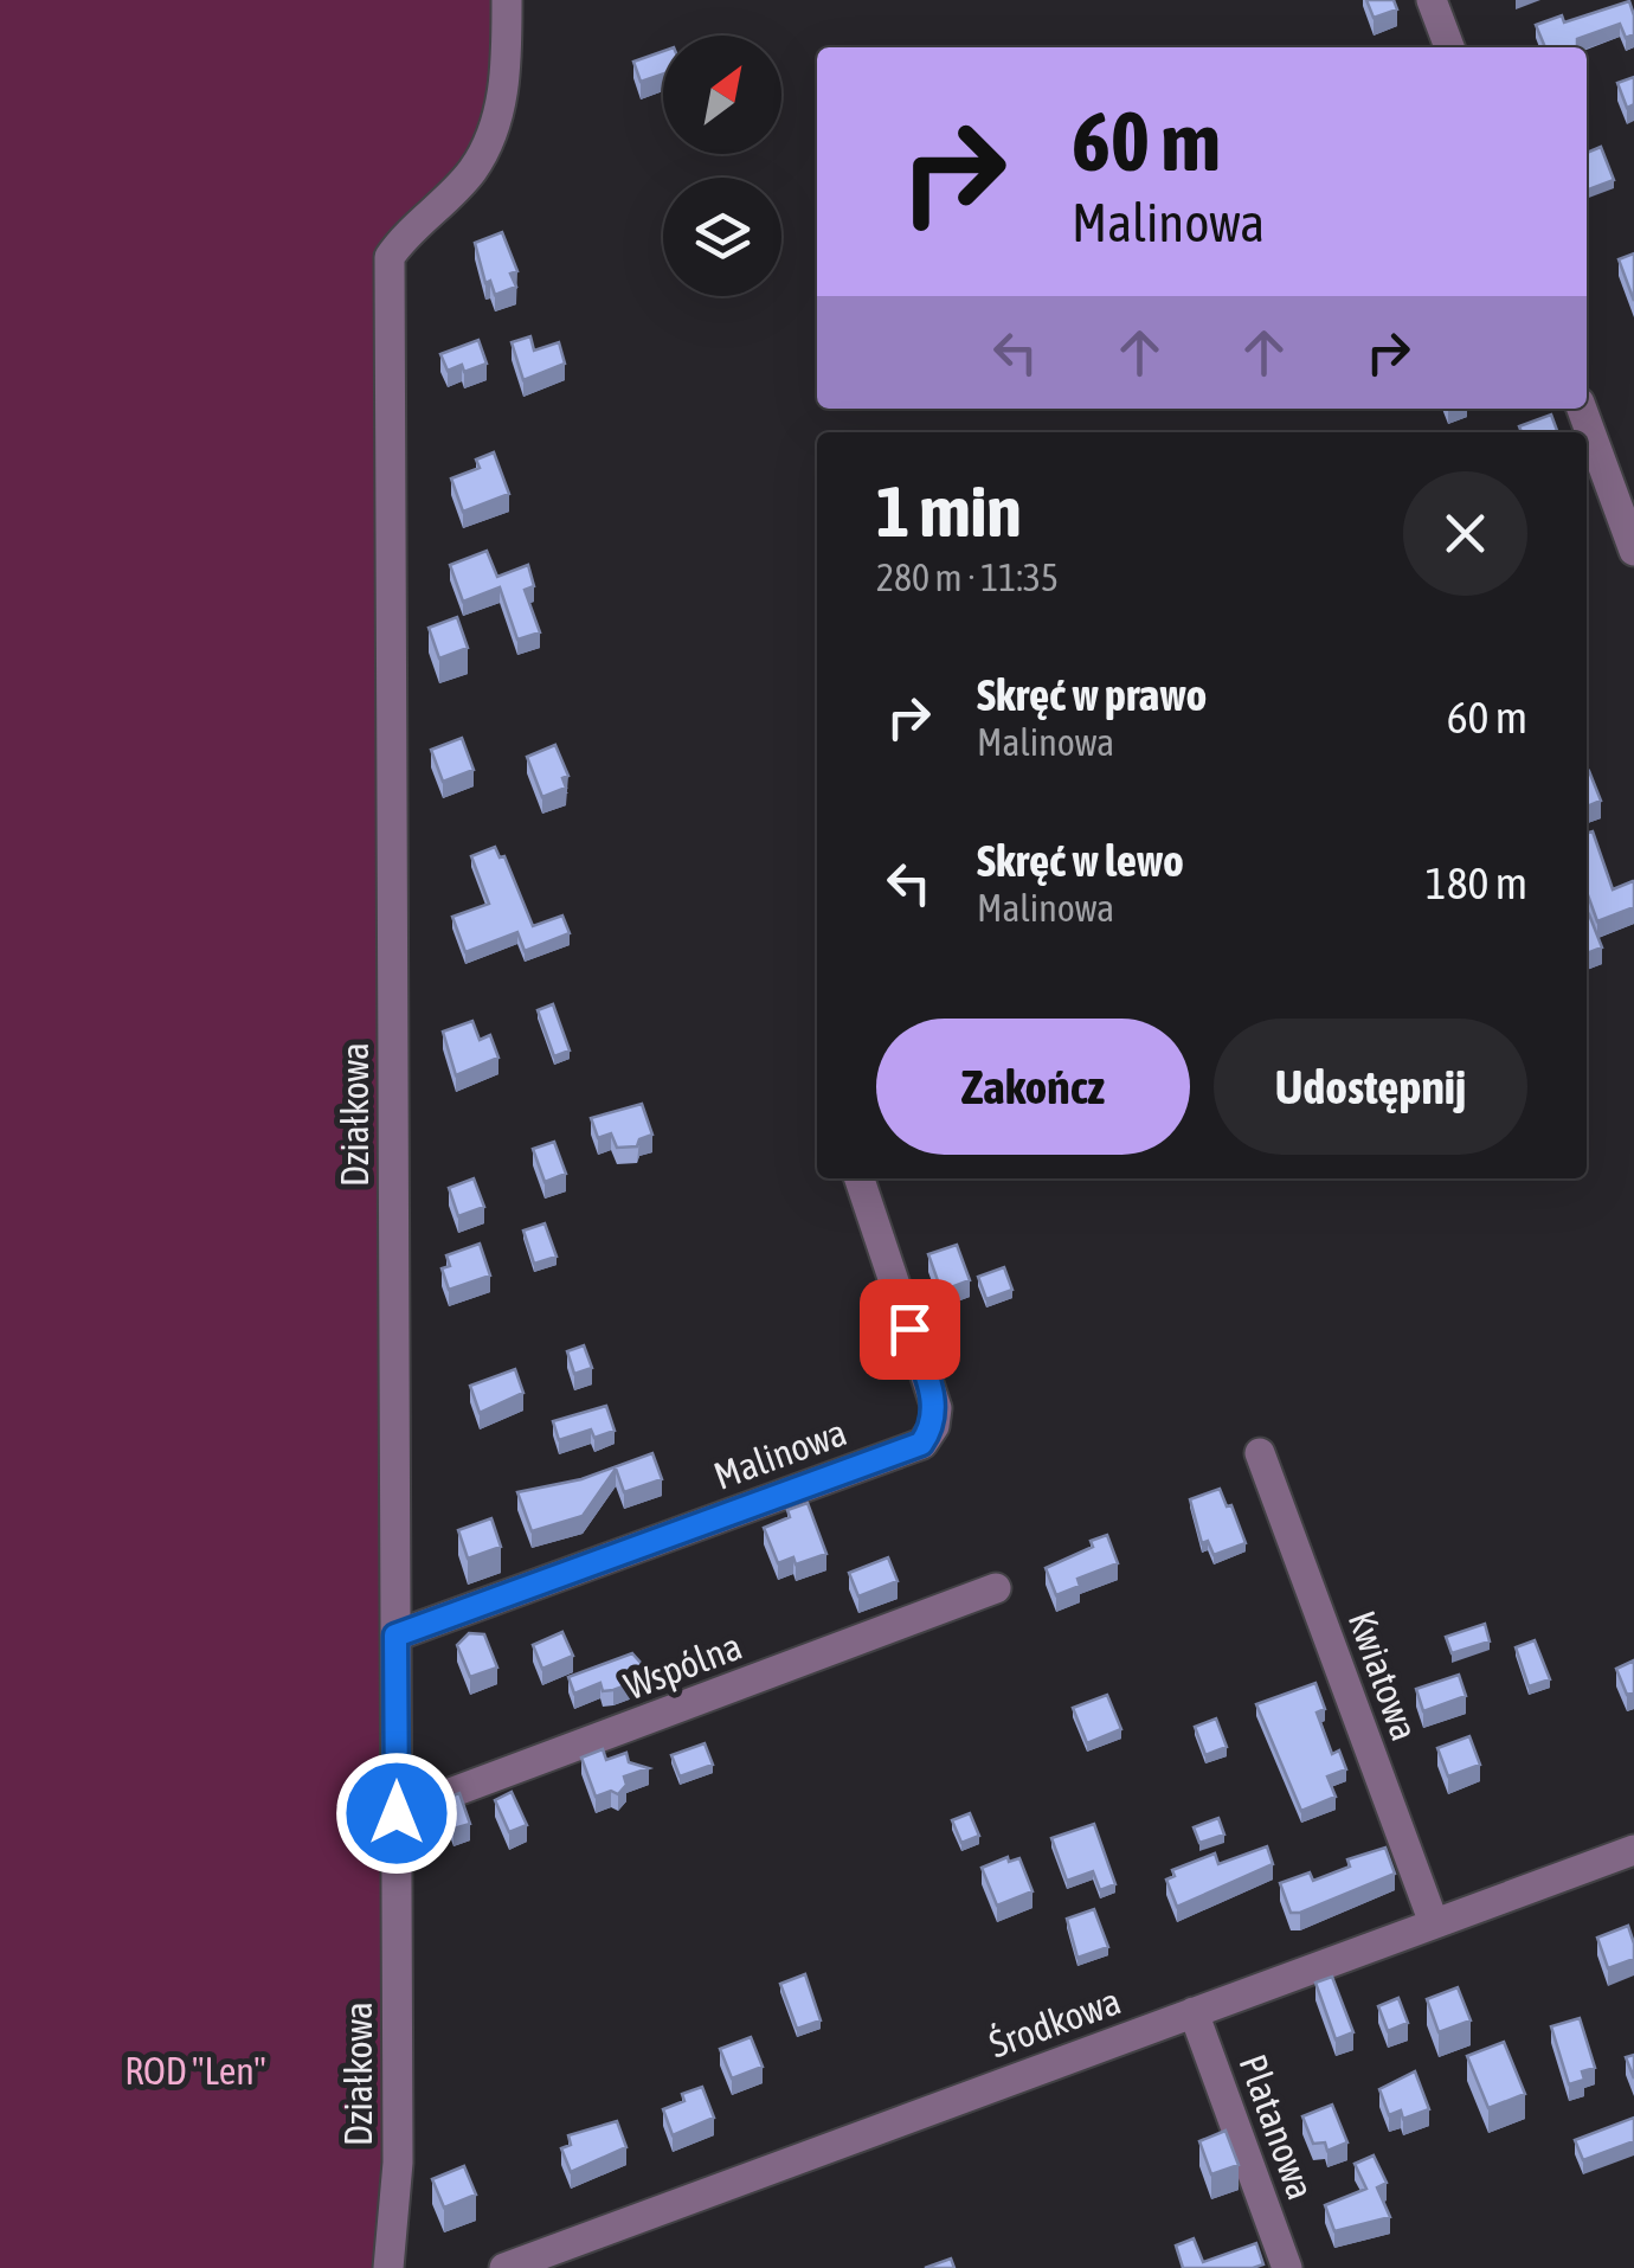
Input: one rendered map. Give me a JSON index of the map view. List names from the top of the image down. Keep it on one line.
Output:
{"streets":{"street":["Działkowa","Malinowa","Wspólna","Kwiatowa","Środkowa","Platanowa"]},"crossings":[["Działkowa","Malinowa"],["Działkowa","Wspólna"],["Kwiatowa","Środkowa"],["Środkowa","Platanowa"]],"parks":["ROD \"Len\""],"north":"top right","page":{"turn":["60 m","Malinowa"],"heading":["1 min","280 m · 11:35"],"list":[{"name":"Skręć w prawo","note":"Malinowa","value":"60 m"},{"name":"Skręć w lewo","note":"Malinowa","value":"180 m"}],"buttons":["Zakończ","Udostępnij"]}}
